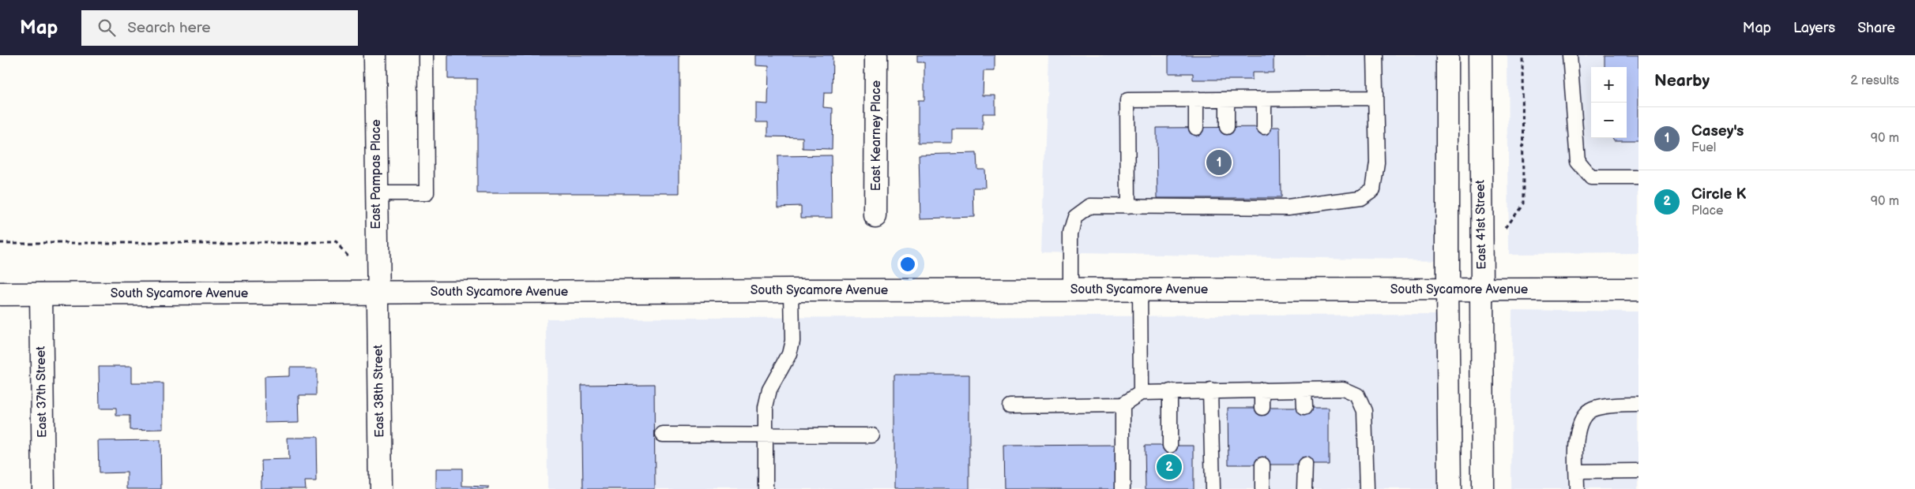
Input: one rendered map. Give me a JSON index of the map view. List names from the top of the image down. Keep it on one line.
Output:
{"streets":{"main road":["East Kearney Place","East Pampas Place","East 41st Street","South Sycamore Avenue","East 38th Street","East 37th Street"]},"crossings":[["East Pampas Place","South Sycamore Avenue"],["East Pampas Place","East 38th Street"],["East 41st Street","South Sycamore Avenue"],["South Sycamore Avenue","East 38th Street"],["South Sycamore Avenue","East 37th Street"]],"page":{"header":"Map","search":"Search here","nav":["Map","Layers","Share"],"heading":["Nearby","2 results"],"map_buttons":["+","−"],"list":[{"mark":"1","name":"Casey's","note":"Fuel","value":"90 m"},{"mark":"2","name":"Circle K","note":"Place","value":"90 m"}],"pins":["1","2"]}}
